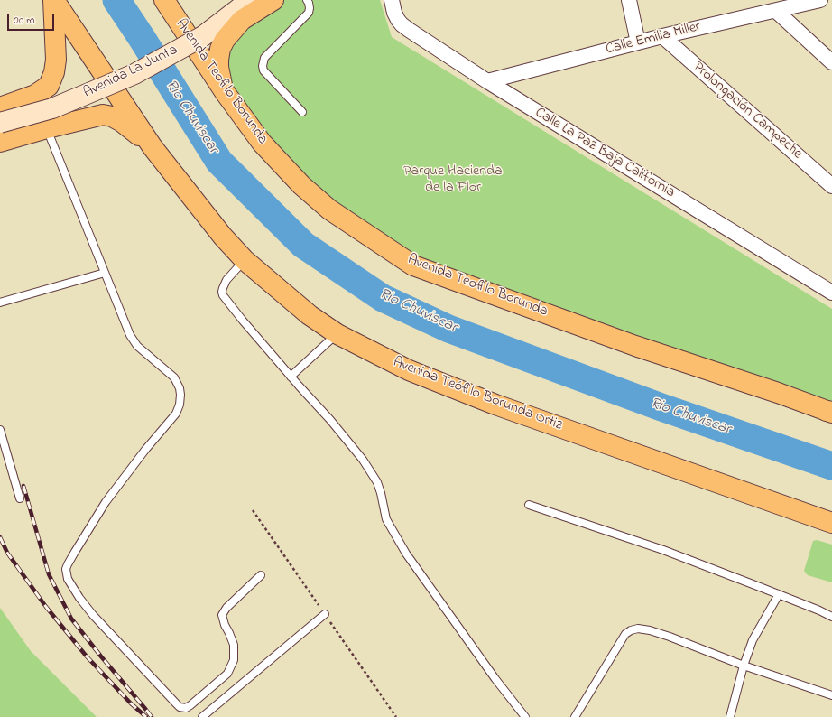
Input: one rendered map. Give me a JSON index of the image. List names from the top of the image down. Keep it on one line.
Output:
{"streets":{"main road":["Avenida La Junta","Avenida Teofilo Borunda","Avenida Teófilo Borunda Ortiz"],"street":["Calle Emilia Miller","Prolongación Campeche","Calle La Paz Baja California"]},"crossings":[["Calle Emilia Miller","Prolongación Campeche"],["Calle Emilia Miller","Calle La Paz Baja California"]],"water":["Rio Chuviscar"],"parks":["Parque Hacienda de la Flor"],"scale_bar":"20 m"}
